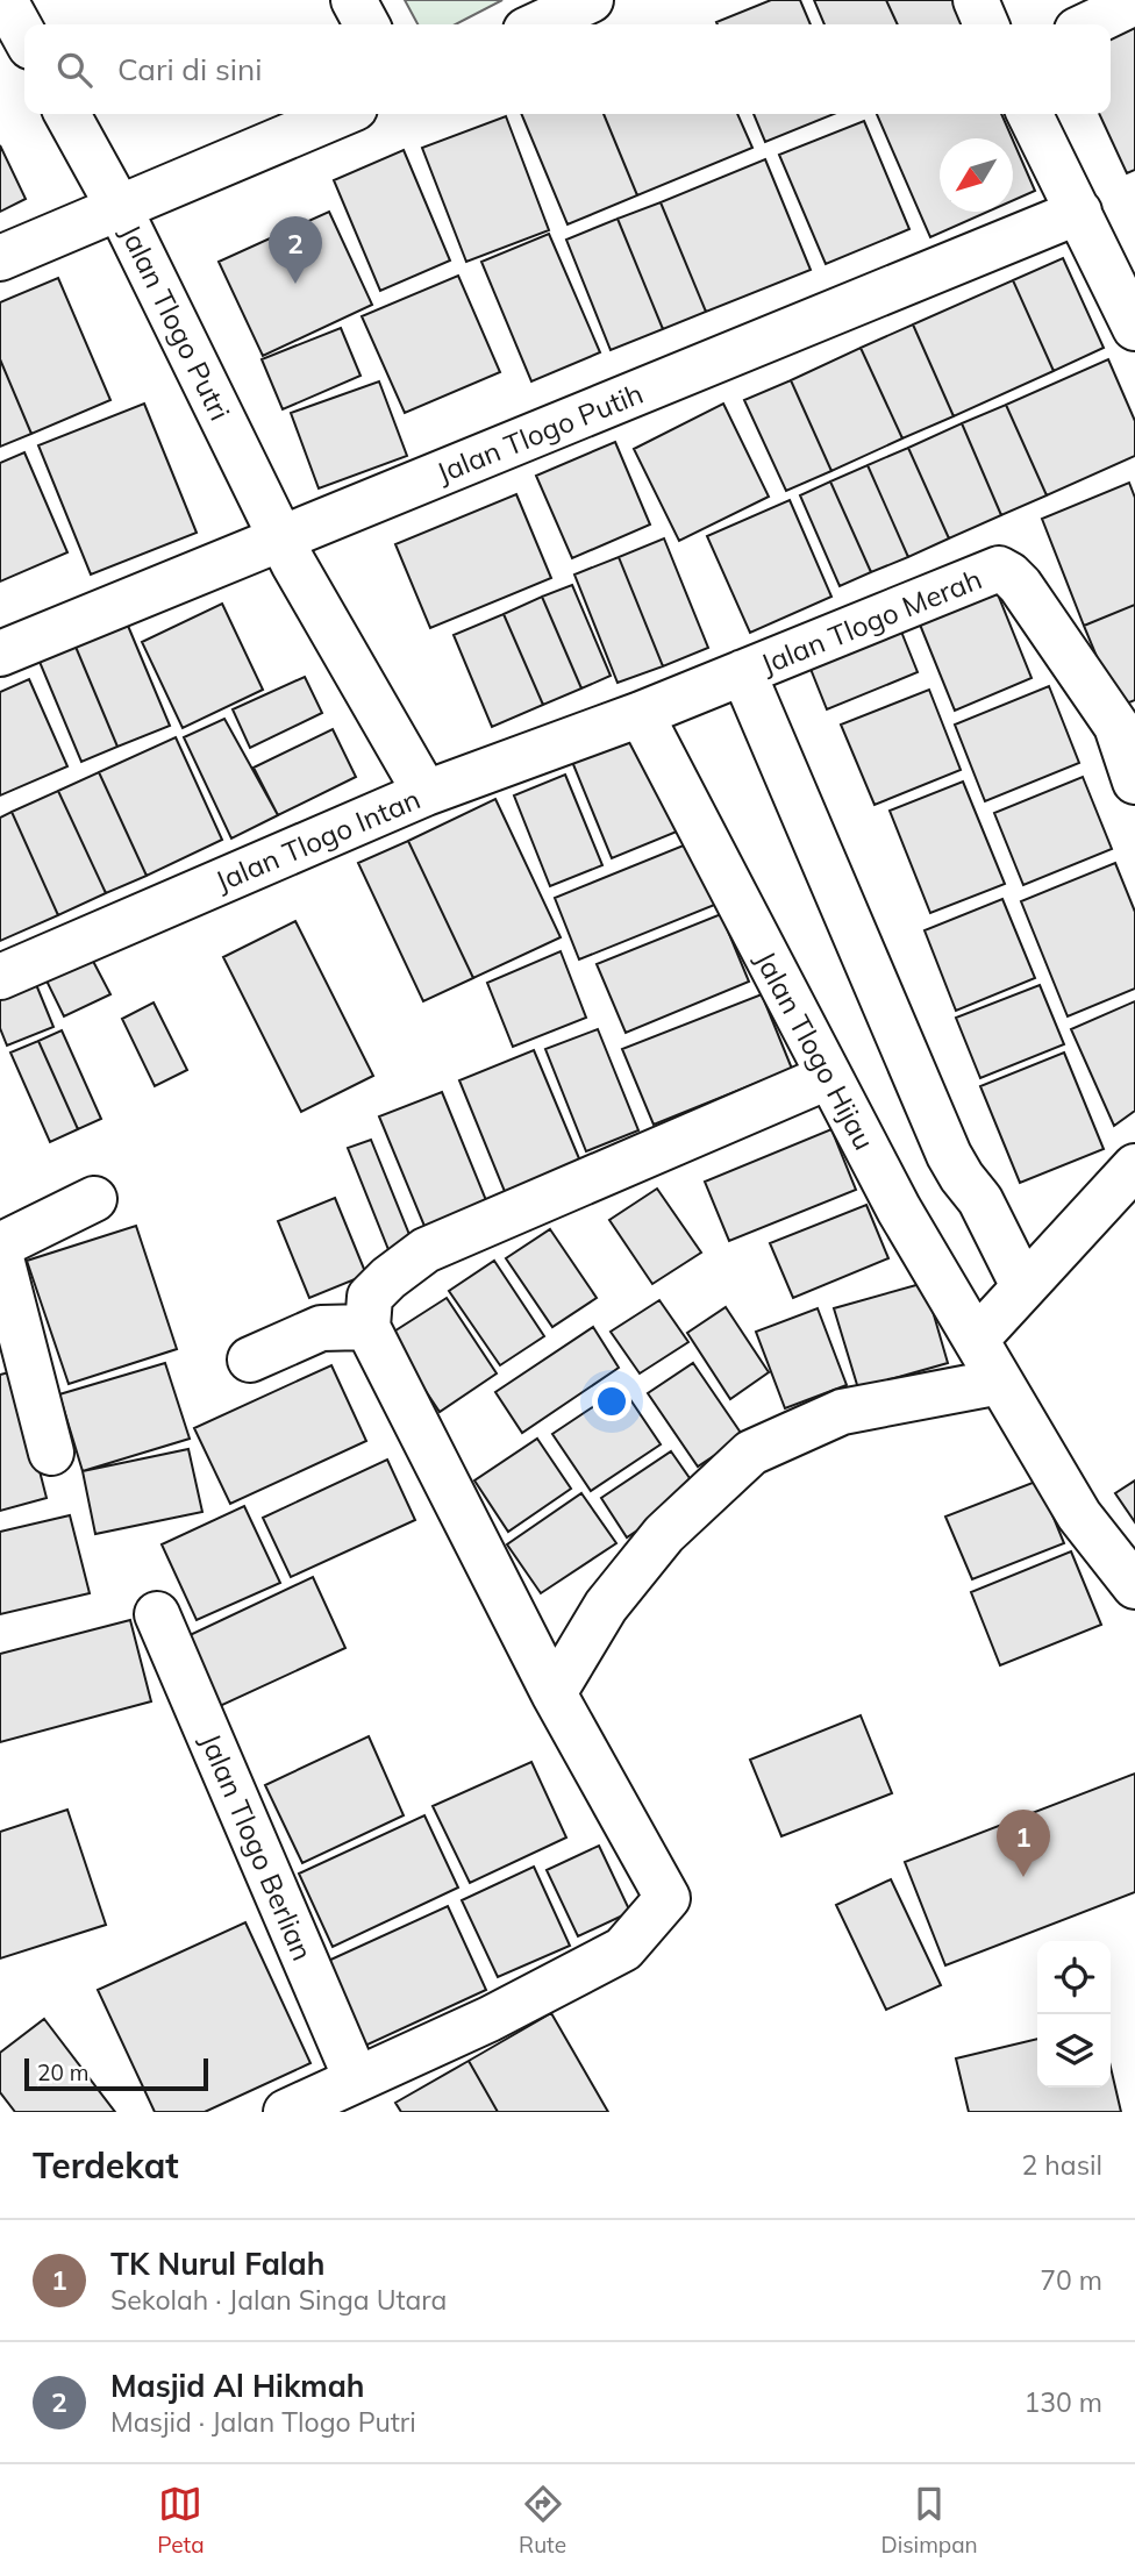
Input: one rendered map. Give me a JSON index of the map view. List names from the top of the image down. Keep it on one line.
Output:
{"streets":{"street":["Jalan Tlogo Putri","Jalan Tlogo Putih","Jalan Tlogo Merah","Jalan Tlogo Intan","Jalan Tlogo Hijau","Jalan Tlogo Berlian"]},"crossings":[["Jalan Tlogo Putri","Jalan Tlogo Putih"],["Jalan Tlogo Putri","Jalan Tlogo Intan"],["Jalan Tlogo Merah","Jalan Tlogo Intan"],["Jalan Tlogo Merah","Jalan Tlogo Hijau"],["Jalan Tlogo Intan","Jalan Tlogo Hijau"]],"scale_bar":"20 m","north":"bottom left","page":{"search":"Cari di sini","pins":["2","1"],"scale":"20 m","heading":["Terdekat","2 hasil"],"list":[{"mark":"1","name":"TK Nurul Falah","note":"Sekolah · Jalan Singa Utara","value":"70 m"},{"mark":"2","name":"Masjid Al Hikmah","note":"Masjid · Jalan Tlogo Putri","value":"130 m"}],"nav":["Peta","Rute","Disimpan"]}}
